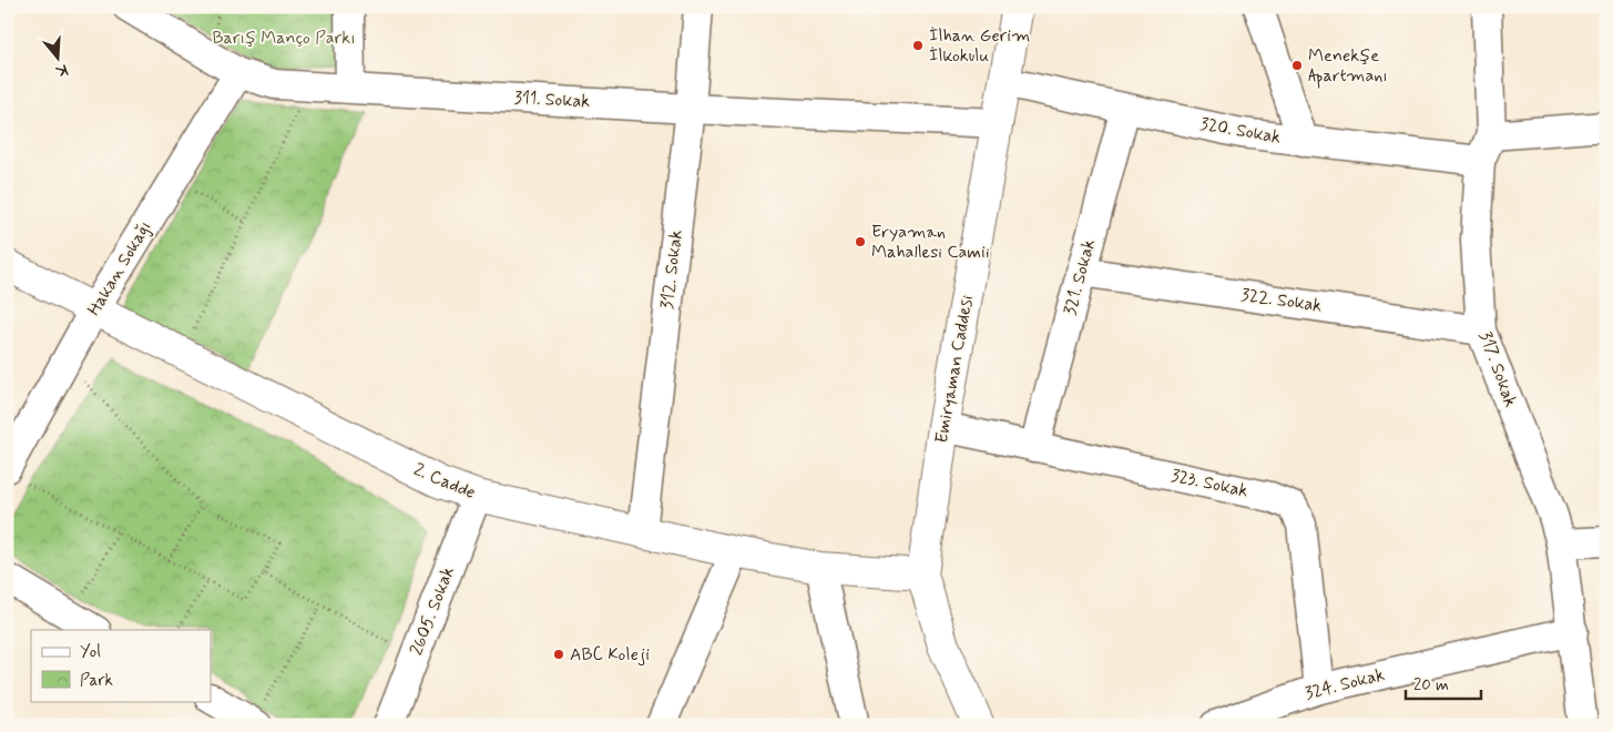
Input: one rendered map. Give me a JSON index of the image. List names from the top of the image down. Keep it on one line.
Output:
{"streets":{"street":["311. Sokak","320. Sokak","Hakan Sokağı","312. Sokak","321. Sokak","322. Sokak","Emiryaman Caddesi","317. Sokak","2. Cadde","323. Sokak","2605. Sokak","324. Sokak"]},"crossings":[["311. Sokak","Hakan Sokağı"],["311. Sokak","312. Sokak"],["311. Sokak","Emiryaman Caddesi"],["320. Sokak","321. Sokak"],["320. Sokak","Emiryaman Caddesi"],["320. Sokak","317. Sokak"],["Hakan Sokağı","2. Cadde"],["312. Sokak","2. Cadde"],["321. Sokak","322. Sokak"],["321. Sokak","323. Sokak"],["322. Sokak","317. Sokak"],["Emiryaman Caddesi","2. Cadde"],["Emiryaman Caddesi","323. Sokak"],["317. Sokak","324. Sokak"],["2. Cadde","2605. Sokak"],["323. Sokak","324. Sokak"]],"parks":["Barış Manço Parkı"],"places":["İlhan Gerim İlkokulu","Menekşe Apartmanı","Eryaman Mahallesi Camii","ABC Koleji"],"legend":["Yol","Park"],"scale_bar":"20 m","north":"bottom"}
